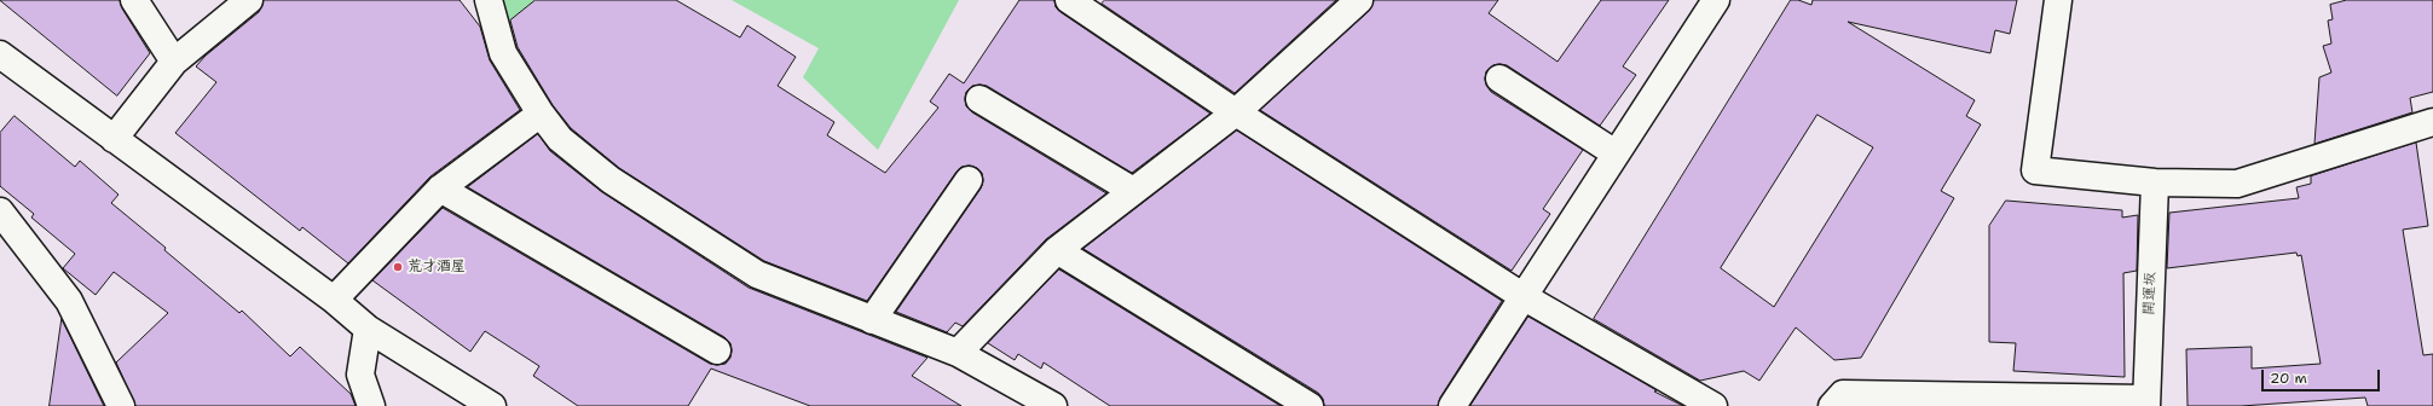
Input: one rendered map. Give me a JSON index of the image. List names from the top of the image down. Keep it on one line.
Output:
{"streets":{"street":["開運坂"]},"places":["荒才酒屋"],"scale_bar":"20 m"}
